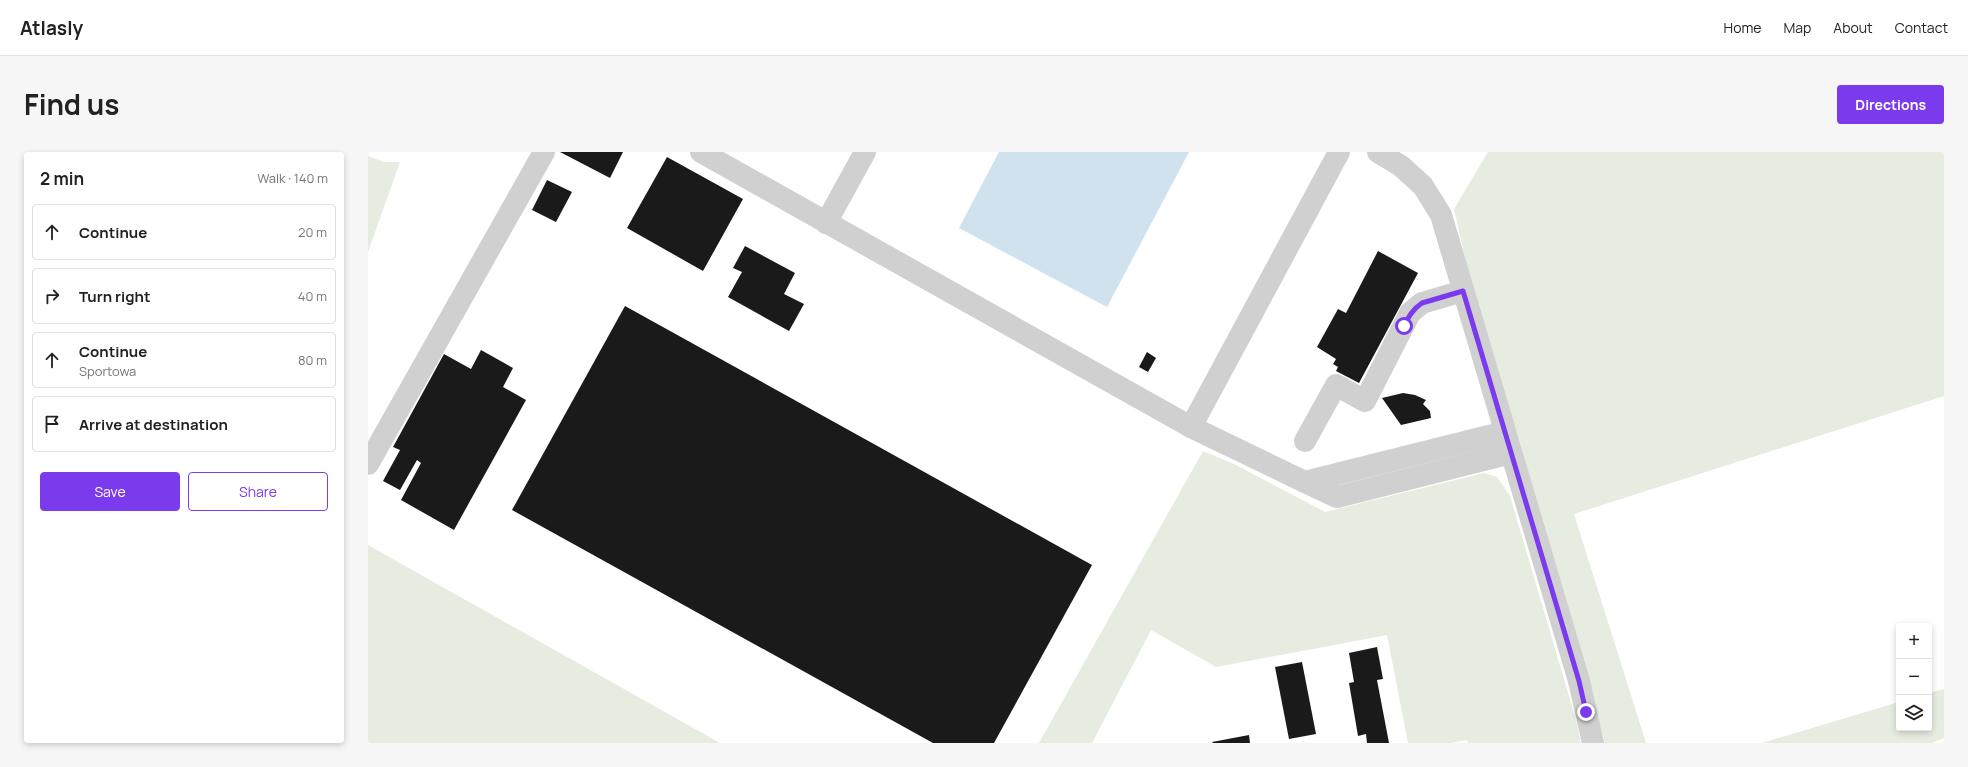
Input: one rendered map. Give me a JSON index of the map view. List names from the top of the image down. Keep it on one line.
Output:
{"page":{"header":"Atlasly","nav":["Home","Map","About","Contact"],"title":"Find us","buttons":["Directions",["Save","Share"]],"heading":["2 min","Walk · 140 m"],"list":[["Continue","20 m"],["Turn right","40 m"],["Continue","Sportowa","80 m"],"Arrive at destination"],"map_buttons":["+","−"]}}
